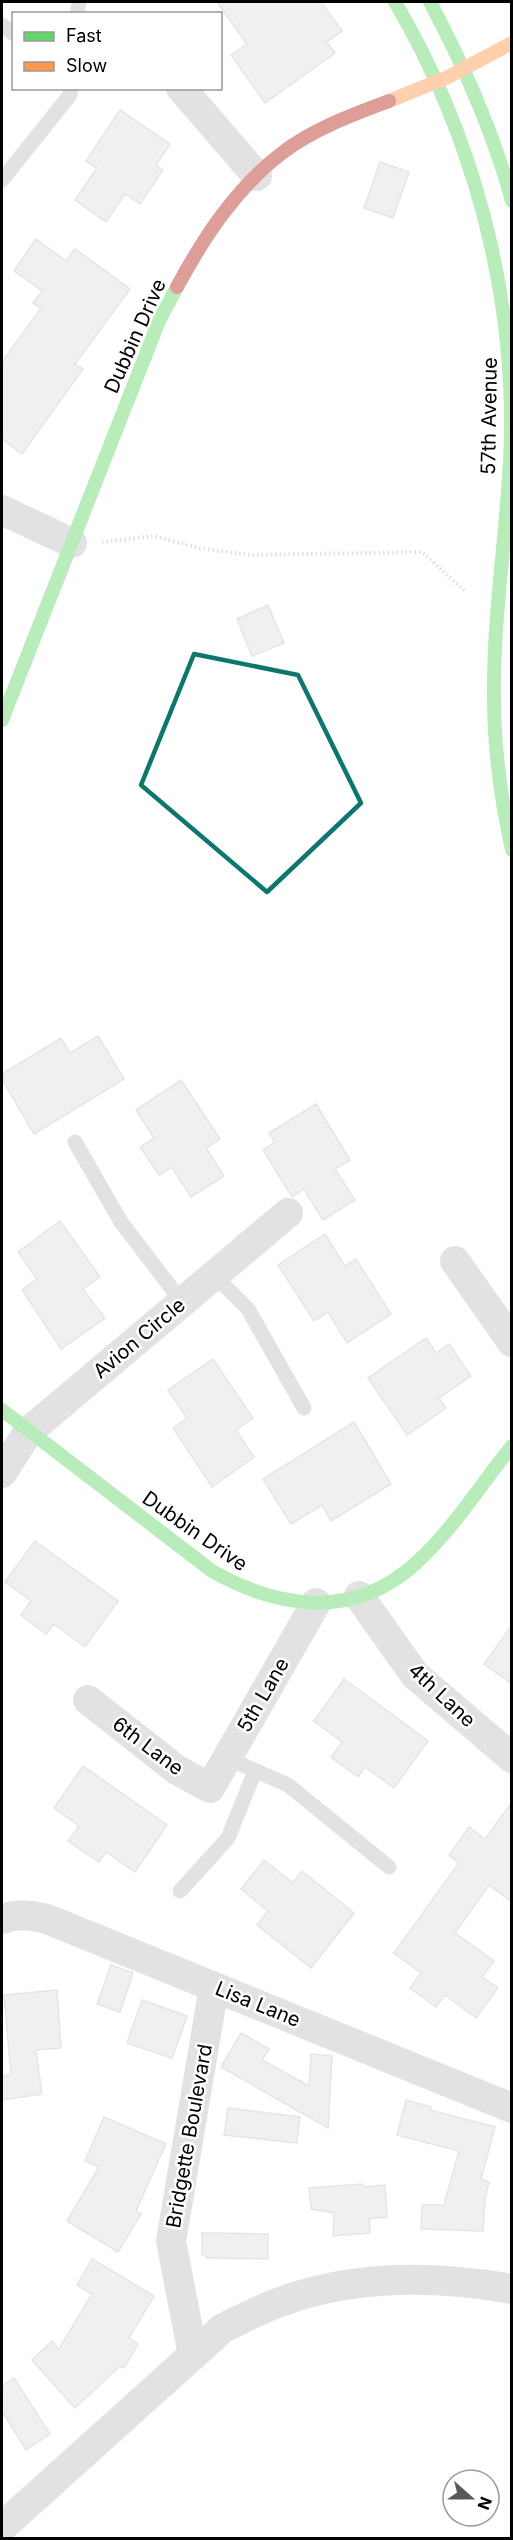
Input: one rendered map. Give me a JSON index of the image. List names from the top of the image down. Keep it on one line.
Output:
{"streets":{"street":["Dubbin Drive","57th Avenue","Avion Circle","5th Lane","4th Lane","6th Lane","Lisa Lane","Bridgette Boulevard"]},"crossings":[["Dubbin Drive","57th Avenue"],["Dubbin Drive","Avion Circle"],["Dubbin Drive","5th Lane"],["Dubbin Drive","4th Lane"],["5th Lane","6th Lane"],["Lisa Lane","Bridgette Boulevard"]],"legend":["Fast","Slow"],"north":"right"}
